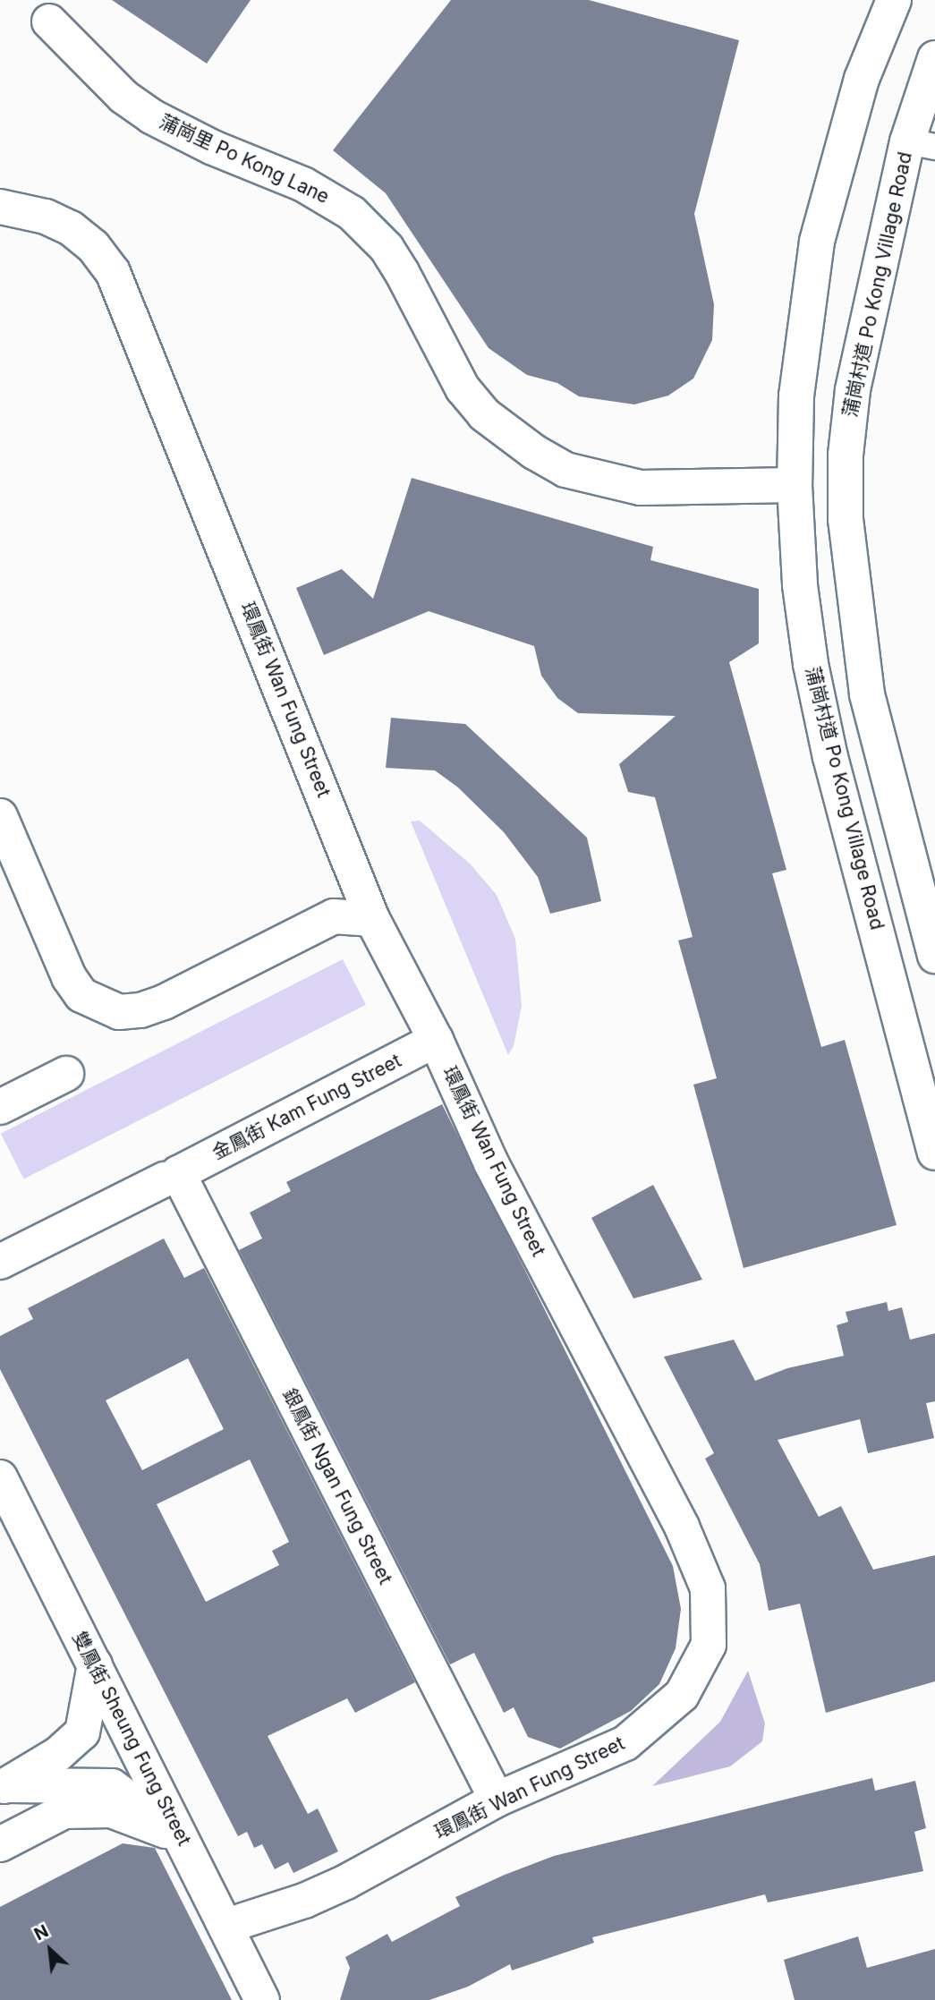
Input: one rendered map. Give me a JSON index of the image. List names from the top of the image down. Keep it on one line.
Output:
{"streets":{"street":["蒲崗里 Po Kong Lane","蒲崗村道 Po Kong Village Road","環鳳街 Wan Fung Street","金鳳街 Kam Fung Street","銀鳳街 Ngan Fung Street","雙鳳街 Sheung Fung Street"]},"crossings":[["蒲崗里 Po Kong Lane","蒲崗村道 Po Kong Village Road"],["環鳳街 Wan Fung Street","金鳳街 Kam Fung Street"],["環鳳街 Wan Fung Street","銀鳳街 Ngan Fung Street"],["環鳳街 Wan Fung Street","雙鳳街 Sheung Fung Street"],["金鳳街 Kam Fung Street","銀鳳街 Ngan Fung Street"]],"north":"top left"}
